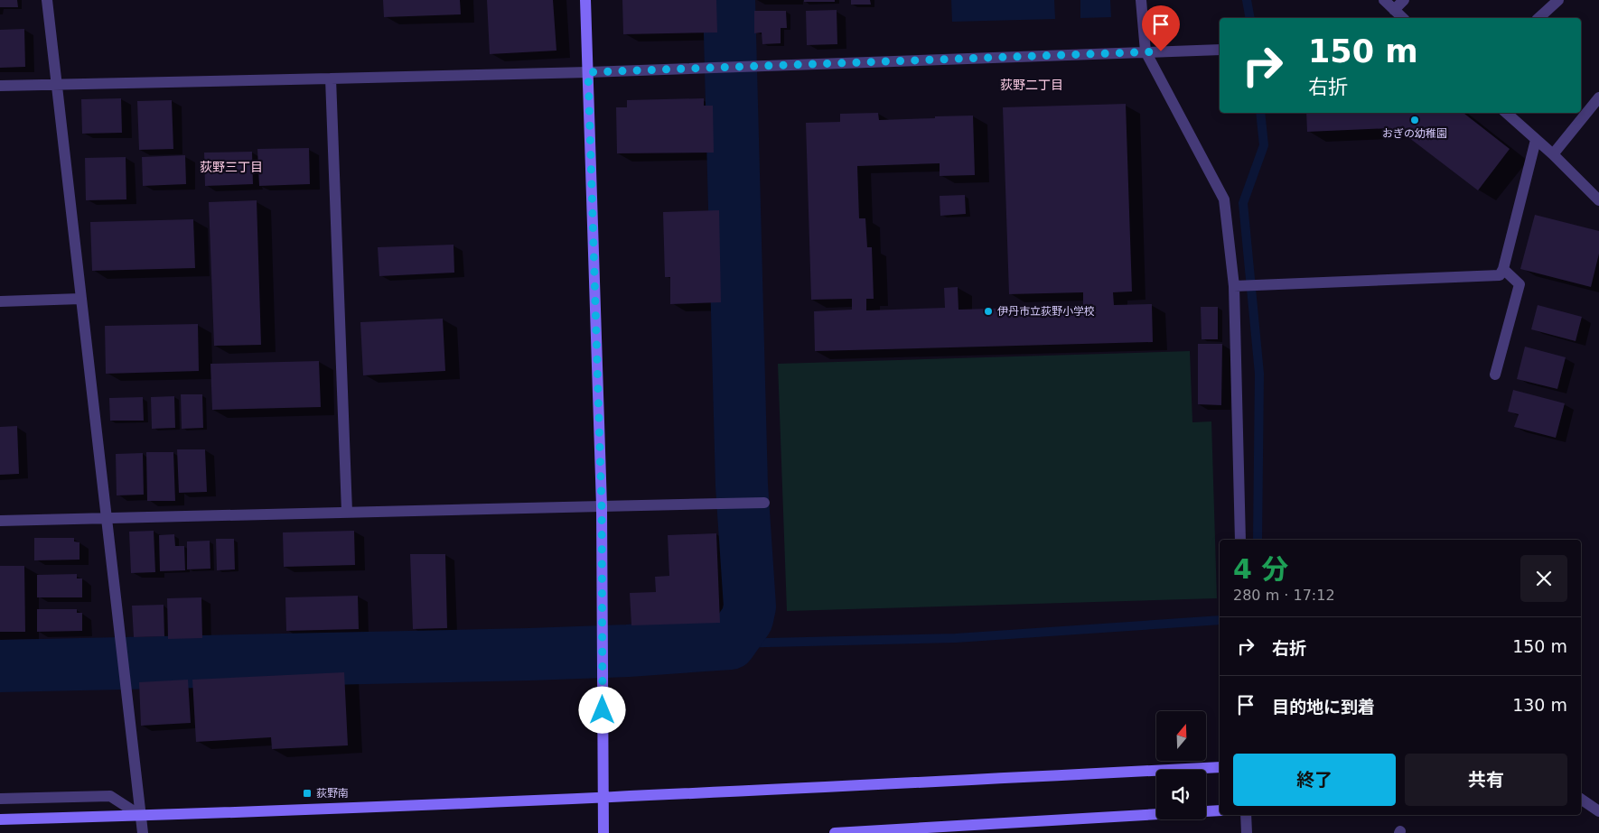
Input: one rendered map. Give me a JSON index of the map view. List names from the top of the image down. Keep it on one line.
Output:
{"districts":["荻野二丁目","荻野三丁目"],"places":{"other":["おぎの幼稚園","伊丹市立荻野小学校"],"transit":["荻野南"]},"north":"top","page":{"turn":["150 m","右折"],"heading":["4 分","280 m · 17:12"],"list":[{"name":"右折","value":"150 m"},{"name":"目的地に到着","value":"130 m"}],"buttons":["終了","共有"]}}
